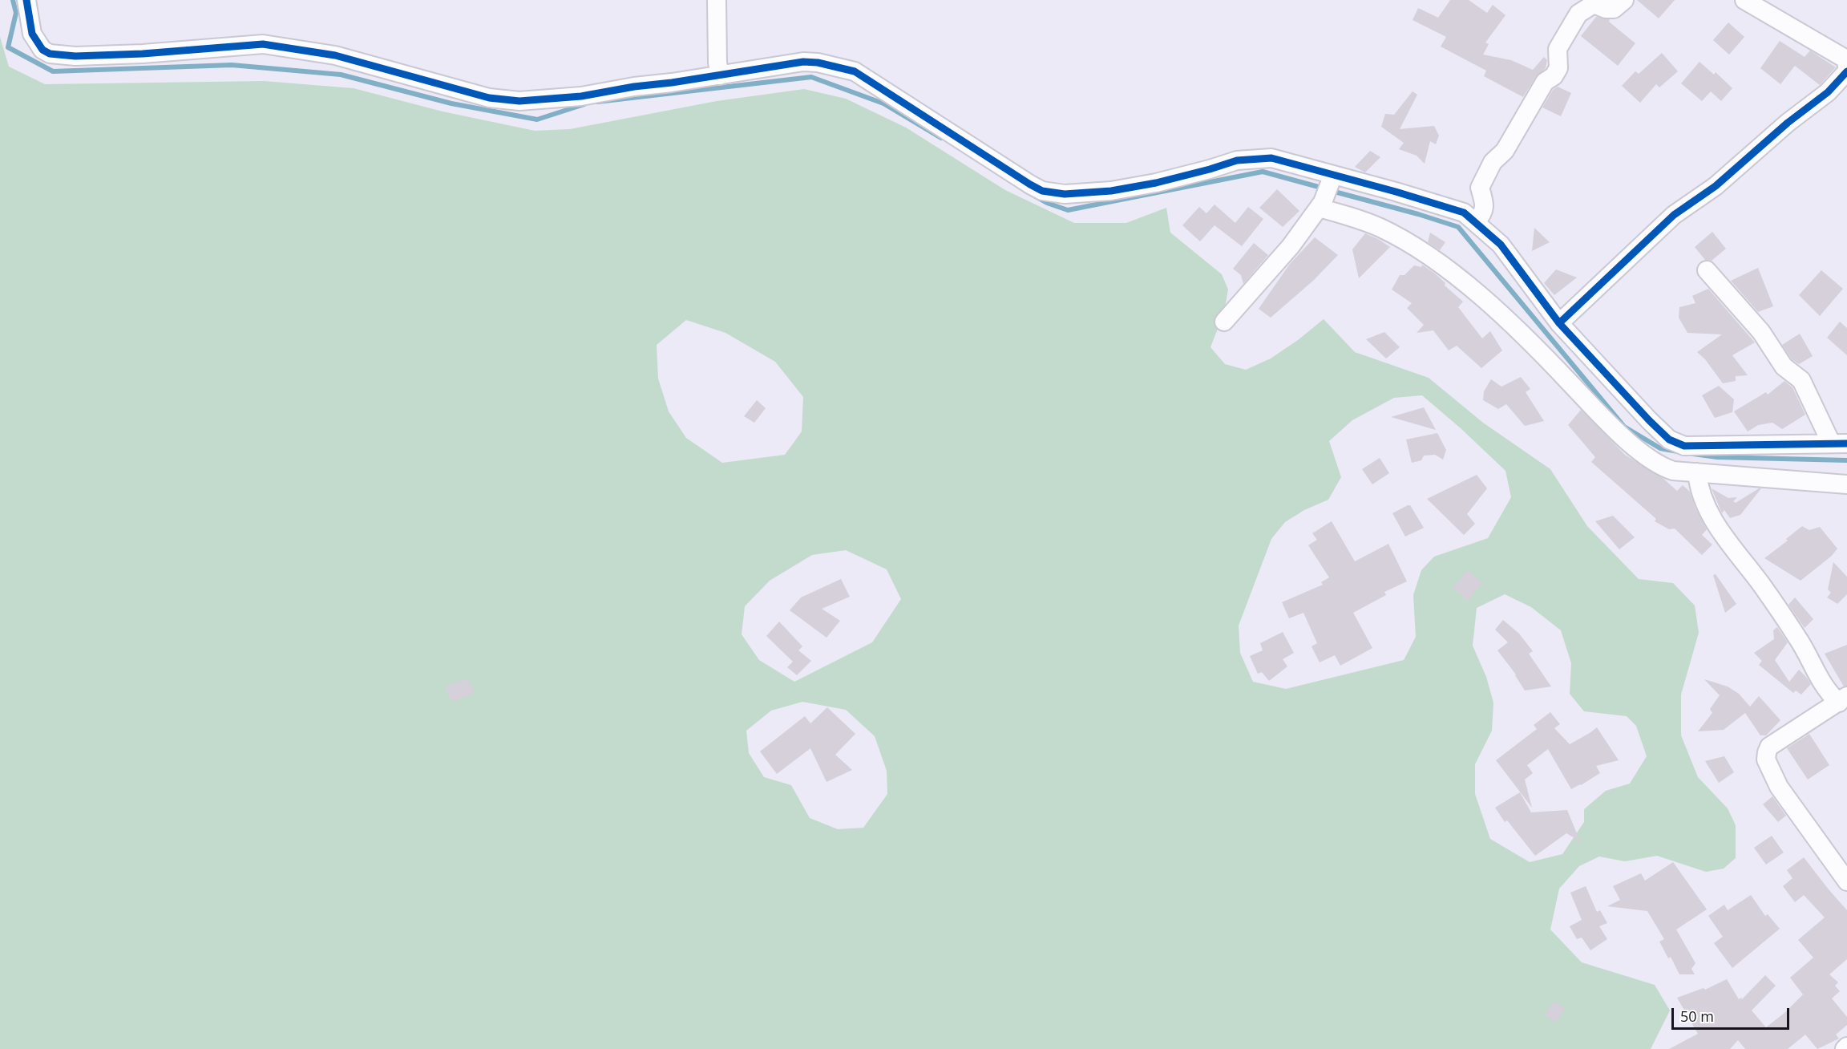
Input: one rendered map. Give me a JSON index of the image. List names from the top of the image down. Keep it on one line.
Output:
{"scale_bar":"50 m"}
